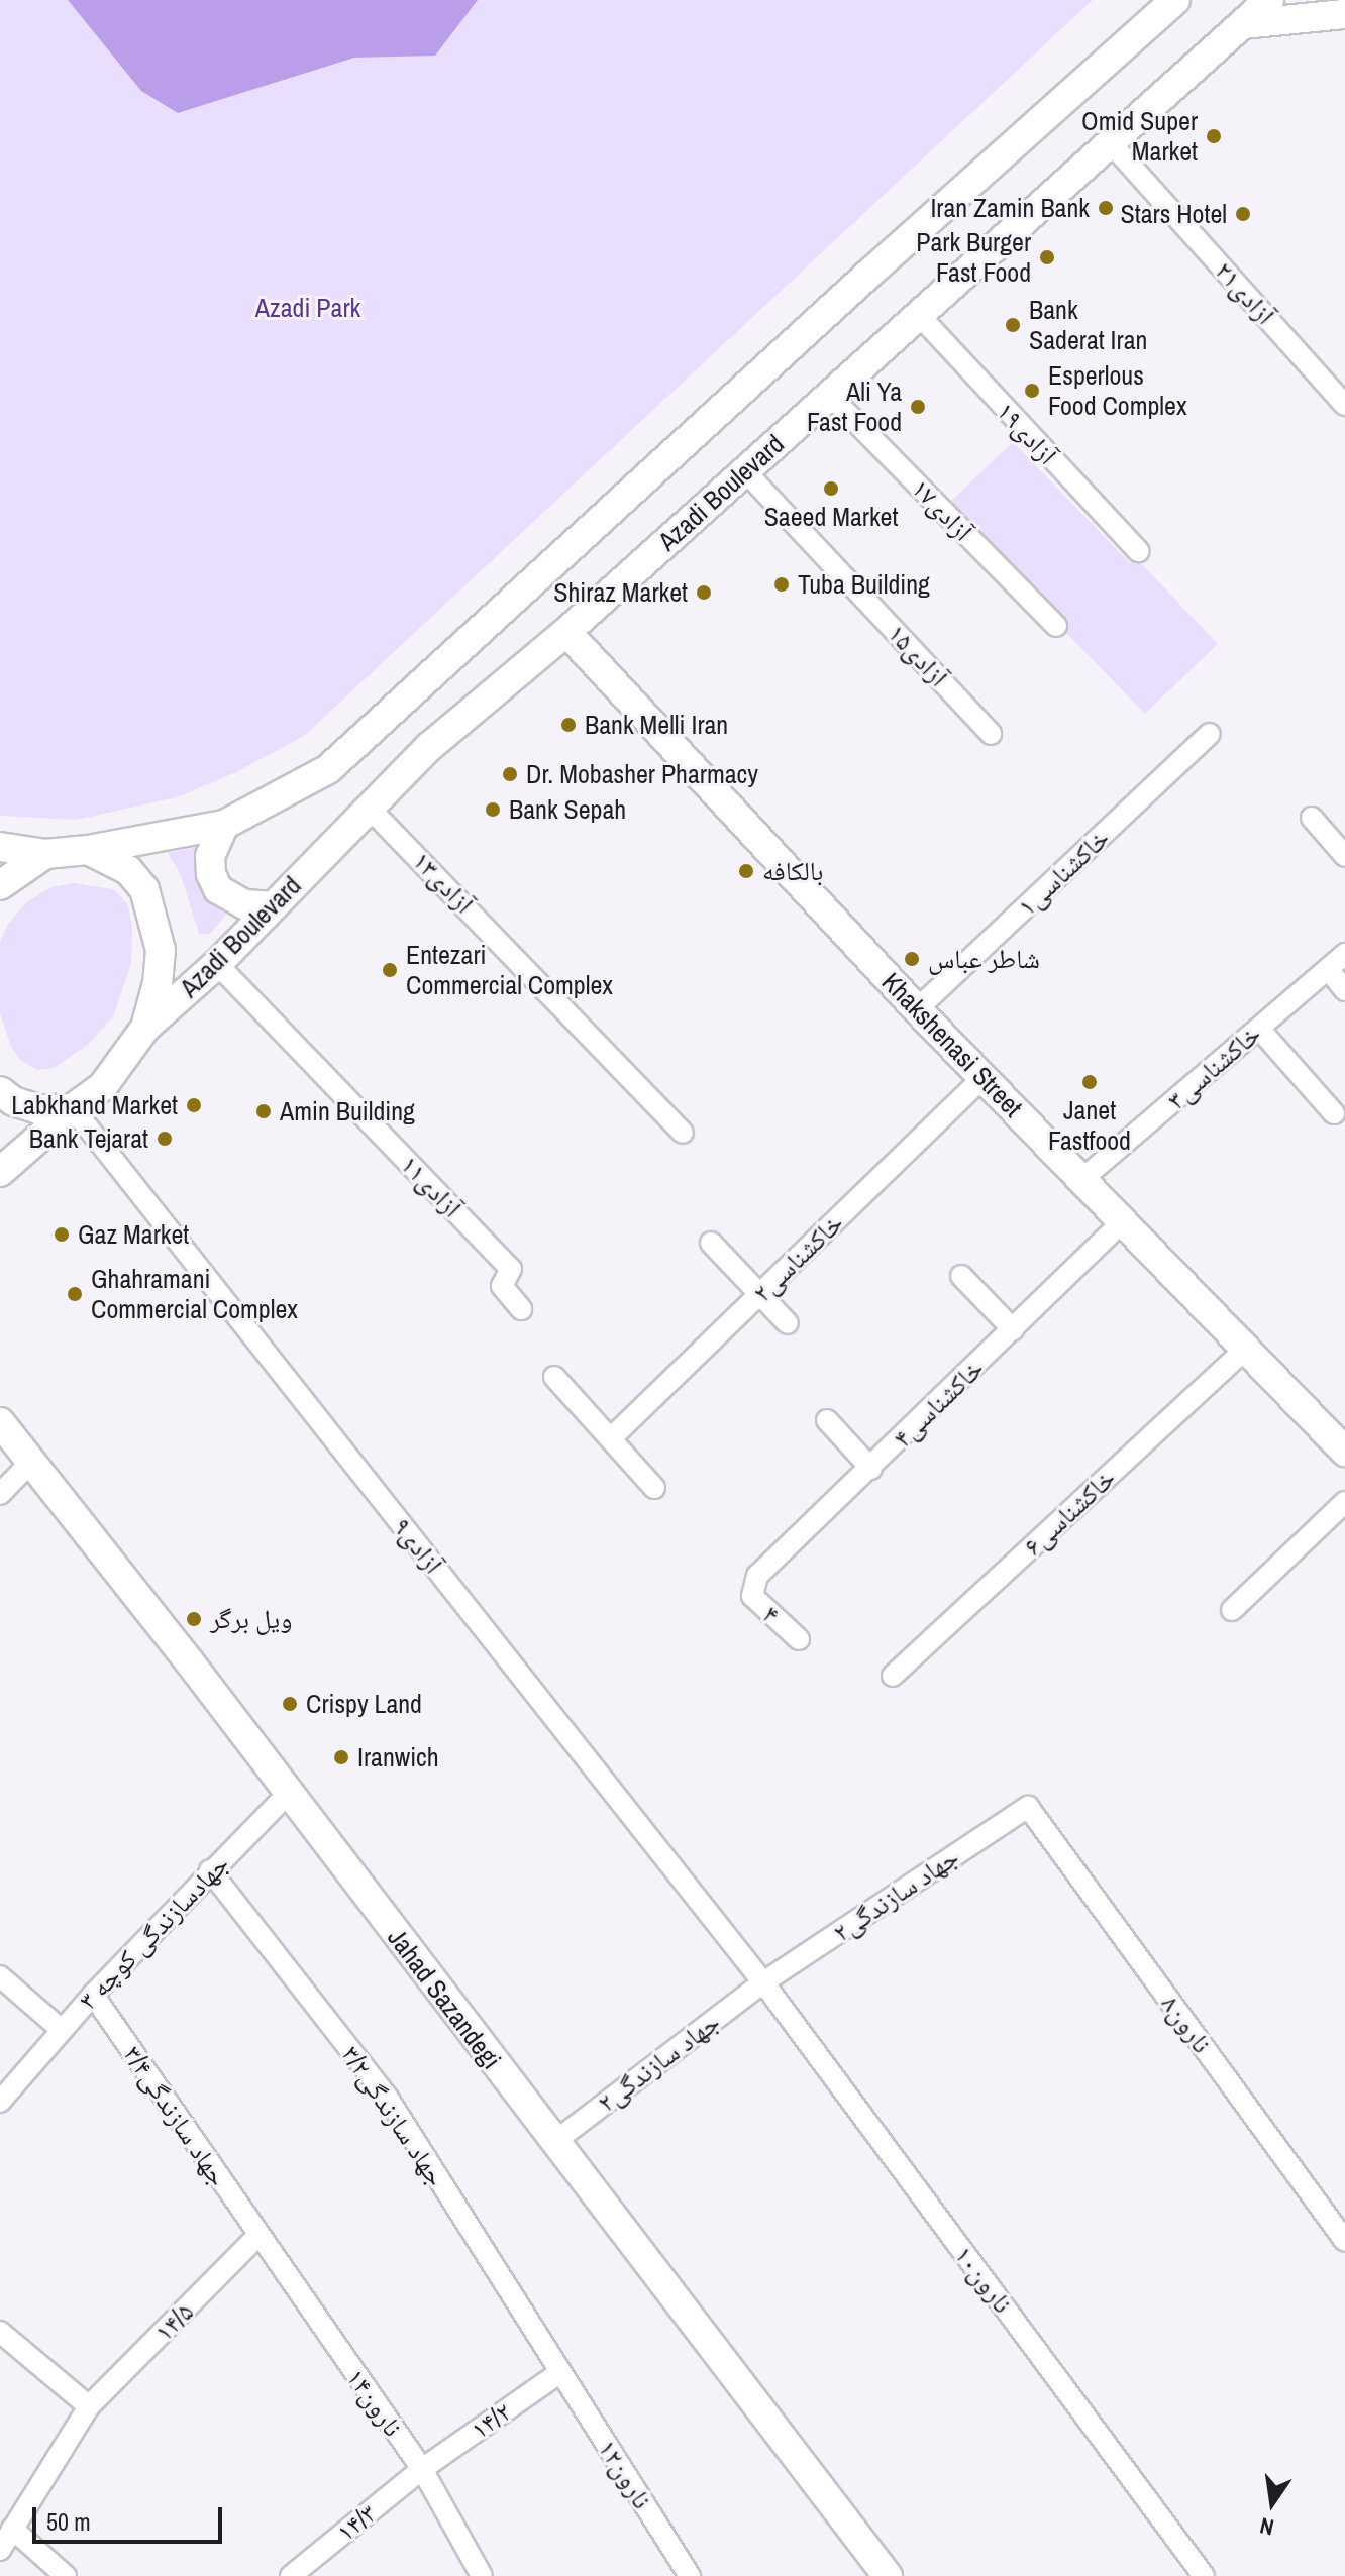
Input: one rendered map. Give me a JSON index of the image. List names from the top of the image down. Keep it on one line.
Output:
{"streets":{"main road":["Azadi Boulevard","Khakshenasi Street","Jahad Sazandegi"],"street":["آزادی۲۱","آزادی۱۹","آزادی۱۷","آزادی۱۵","خاکشناسی۱","آزادی۱۳","خاکشناسی۳","آزادی۱۱","خاکشناسی۲","خاکشناسی۴","خاکشناسی۶","آزادی۹","۴","۲جهاد سازندگی","جهادسازندگی کوچه ۳","نارون۸","جهاد سازندگی۲","۳/۴جهاد سازندگی","۳/۲جهاد سازندگی","نارون۱۰","۱۴/۵","نارون۱۴","۱۴/۲","نارون۱۲","۱۴/۳"]},"crossings":[["آزادی۲۱","Azadi Boulevard"],["آزادی۱۹","Azadi Boulevard"],["Azadi Boulevard","آزادی۱۷"],["Azadi Boulevard","آزادی۱۵"],["Azadi Boulevard","آزادی۱۳"],["Azadi Boulevard","Khakshenasi Street"],["Azadi Boulevard","آزادی۱۱"],["خاکشناسی۱","Khakshenasi Street"],["Khakshenasi Street","خاکشناسی۳"],["Khakshenasi Street","خاکشناسی۲"],["Khakshenasi Street","خاکشناسی۴"],["Khakshenasi Street","خاکشناسی۶"],["خاکشناسی۴","۴"],["آزادی۹","۲جهاد سازندگی"],["آزادی۹","جهاد سازندگی۲"],["آزادی۹","نارون۱۰"],["۲جهاد سازندگی","نارون۸"],["۲جهاد سازندگی","جهاد سازندگی۲"],["۲جهاد سازندگی","نارون۱۰"],["جهادسازندگی کوچه ۳","Jahad Sazandegi"],["جهادسازندگی کوچه ۳","۳/۴جهاد سازندگی"],["جهادسازندگی کوچه ۳","۳/۲جهاد سازندگی"],["Jahad Sazandegi","جهاد سازندگی۲"],["جهاد سازندگی۲","نارون۱۰"],["۳/۴جهاد سازندگی","۱۴/۵"],["۳/۴جهاد سازندگی","نارون۱۴"],["۳/۲جهاد سازندگی","۱۴/۲"],["۳/۲جهاد سازندگی","نارون۱۲"],["۱۴/۵","نارون۱۴"],["نارون۱۴","۱۴/۲"],["نارون۱۴","۱۴/۳"],["۱۴/۲","نارون۱۲"],["۱۴/۲","۱۴/۳"]],"parks":["Azadi Park"],"places":["Omid Super Market","Iran Zamin Bank","Stars Hotel","Park Burger Fast Food","Bank Saderat Iran","Esperlous Food Complex","Ali Ya Fast Food","Saeed Market","Tuba Building","Shiraz Market","Bank Melli Iran","Dr. Mobasher Pharmacy","Bank Sepah","بالکافه","شاطر عباس","Entezari Commercial Complex","Janet Fastfood","Labkhand Market","Amin Building","Bank Tejarat","Gaz Market","Ghahramani Commercial Complex","ویل برگر","Crispy Land","Iranwich"],"scale_bar":"50 m","north":"bottom"}
